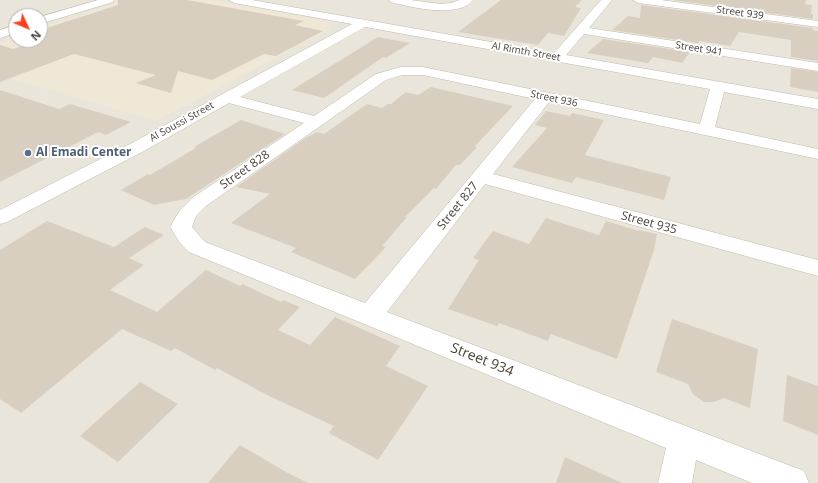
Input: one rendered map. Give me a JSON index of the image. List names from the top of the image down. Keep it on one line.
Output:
{"streets":{"street":["Street 939","Street 941","Al Rimth Street","Street 936","Al Soussi Street","Street 828","Street 827","Street 935","Street 934"]},"crossings":[["Al Rimth Street","Al Soussi Street"],["Street 936","Street 828"],["Street 936","Street 827"],["Street 828","Street 934"],["Street 827","Street 935"],["Street 827","Street 934"]],"places":["Al Emadi Center"],"north":"bottom right"}
